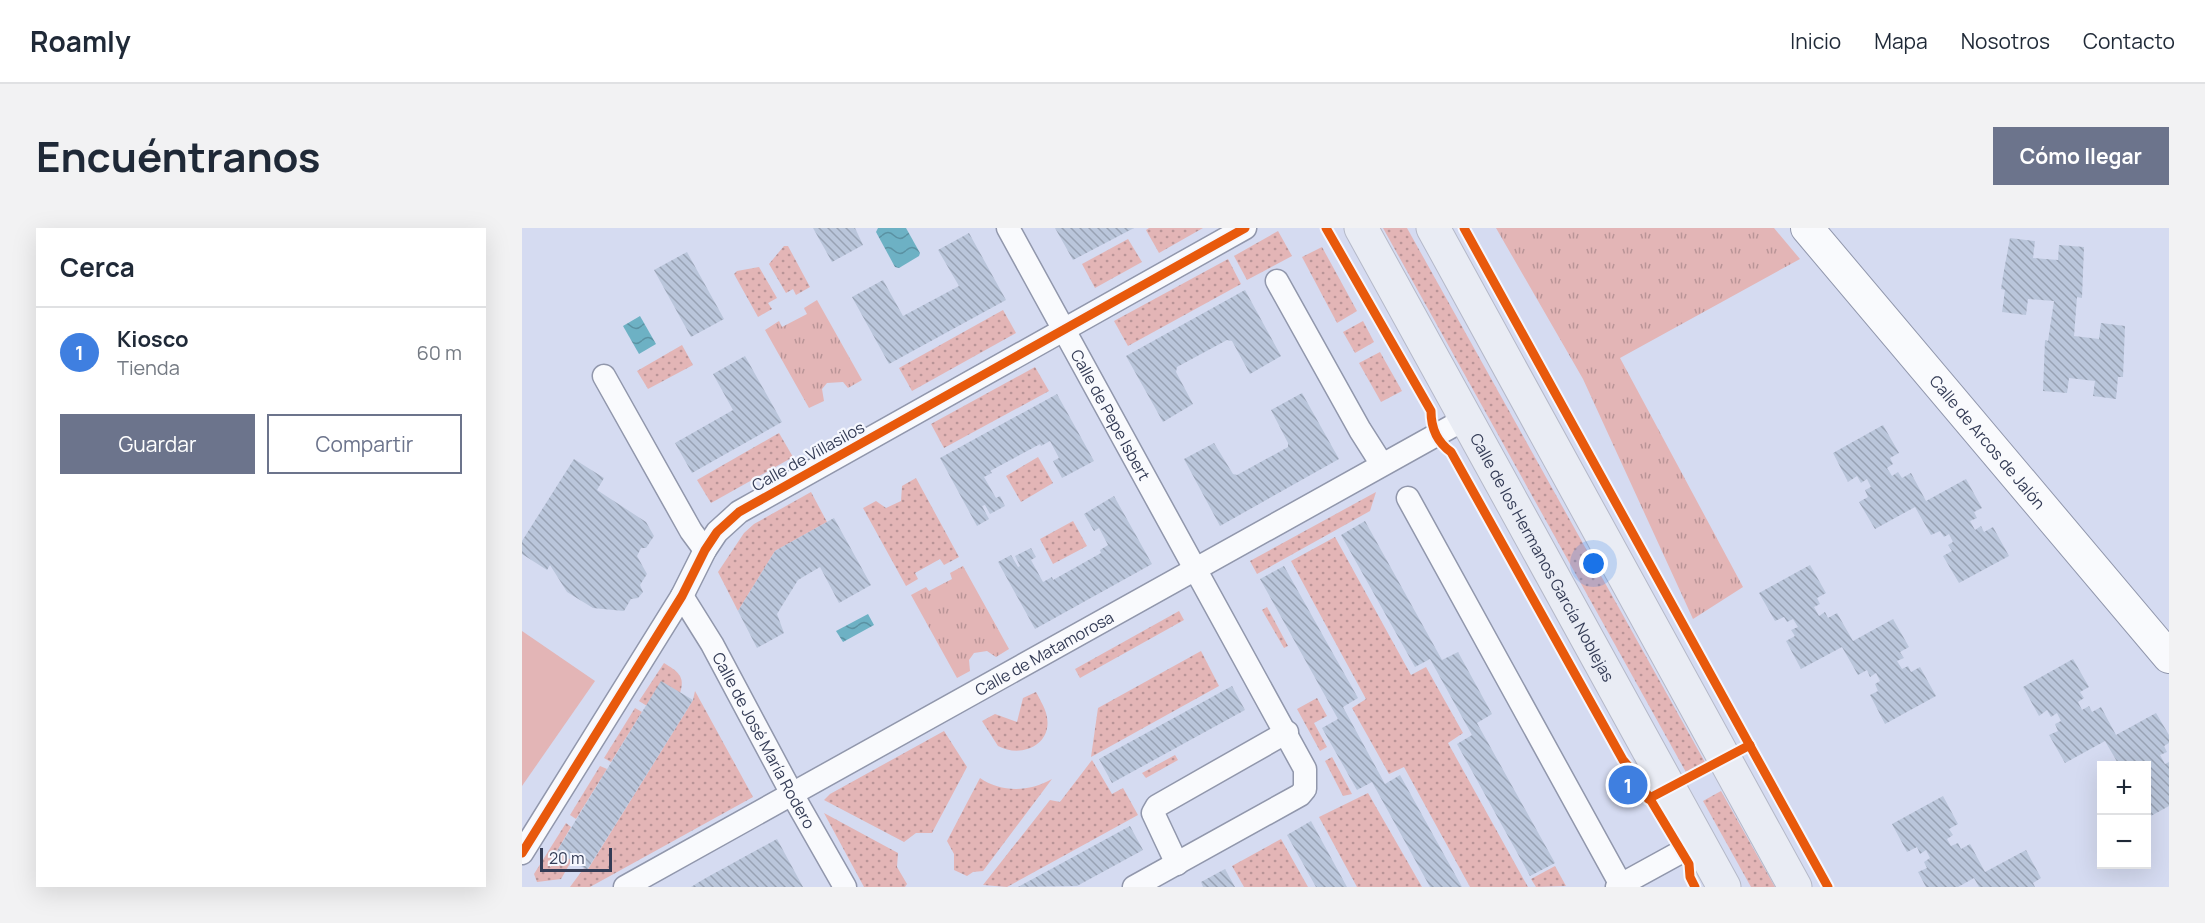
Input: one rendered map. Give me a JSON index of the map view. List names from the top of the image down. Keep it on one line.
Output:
{"streets":{"main road":["Calle de los Hermanos García Noblejas"],"street":["Calle de Pepe Isbert","Calle de Arcos de Jalón","Calle de Villasilos","Calle de Matamorosa","Calle de José María Rodero"]},"crossings":[["Calle de Pepe Isbert","Calle de Villasilos"],["Calle de Pepe Isbert","Calle de Matamorosa"],["Calle de Villasilos","Calle de José María Rodero"],["Calle de los Hermanos García Noblejas","Calle de Matamorosa"],["Calle de Matamorosa","Calle de José María Rodero"]],"scale_bar":"20 m","page":{"header":"Roamly","nav":["Inicio","Mapa","Nosotros","Contacto"],"title":"Encuéntranos","buttons":["Cómo llegar",["Guardar","Compartir"]],"heading":"Cerca","list":[{"mark":"1","name":"Kiosco","note":"Tienda","value":"60 m"}],"map_buttons":["+","−"],"pins":"1","scale":"20 m"}}
